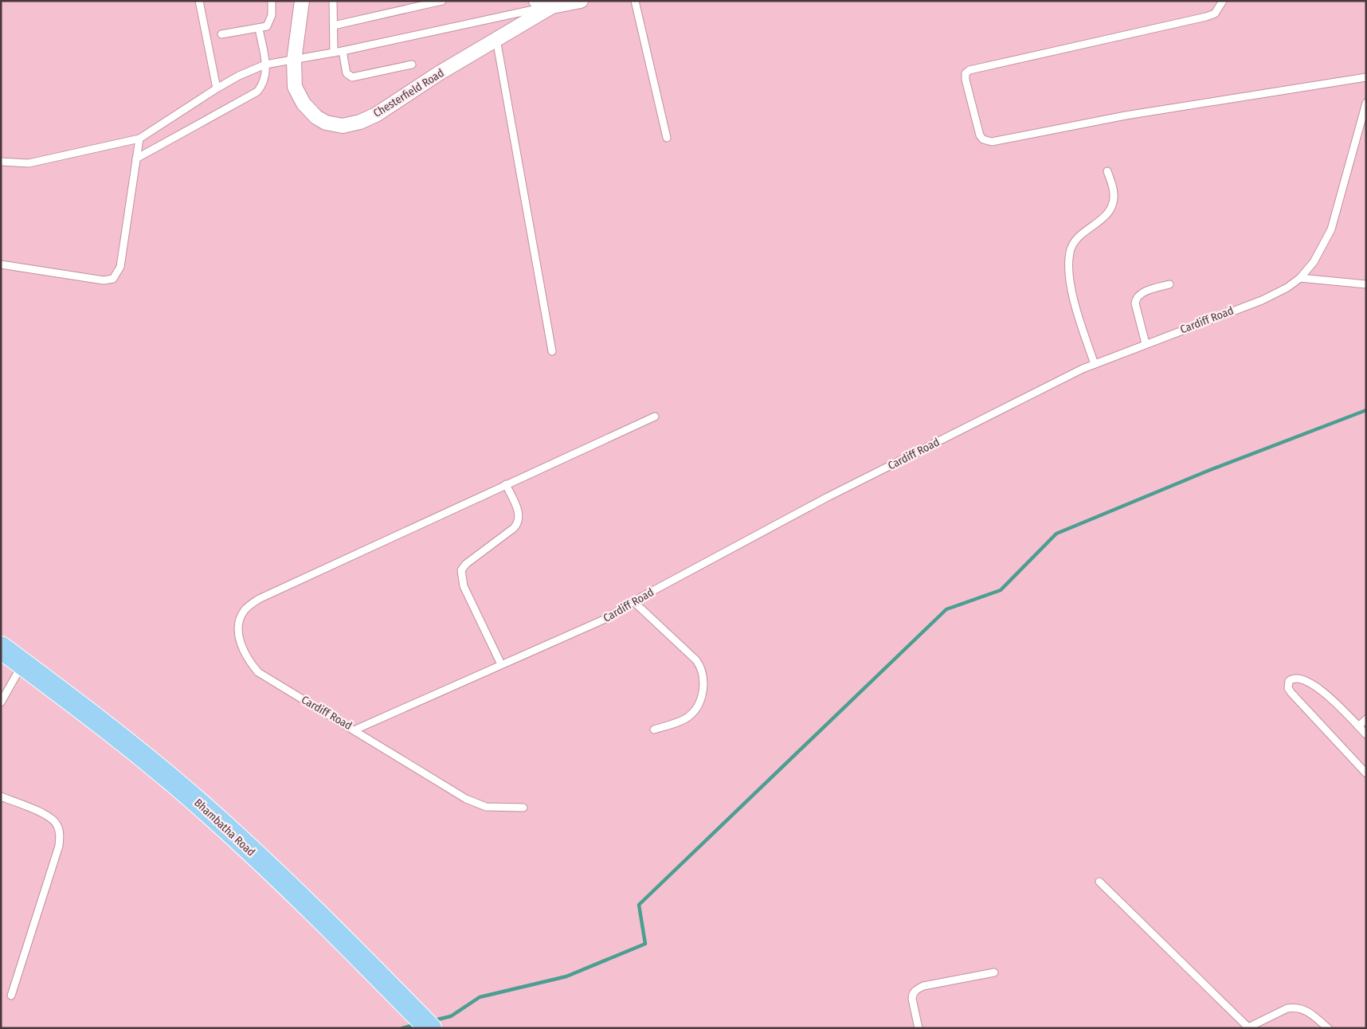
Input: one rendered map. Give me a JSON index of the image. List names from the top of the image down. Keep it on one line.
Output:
{"streets":{"main road":["Bhambatha Road"],"street":["Chesterfield Road"],"lane":["Cardiff Road"]}}
